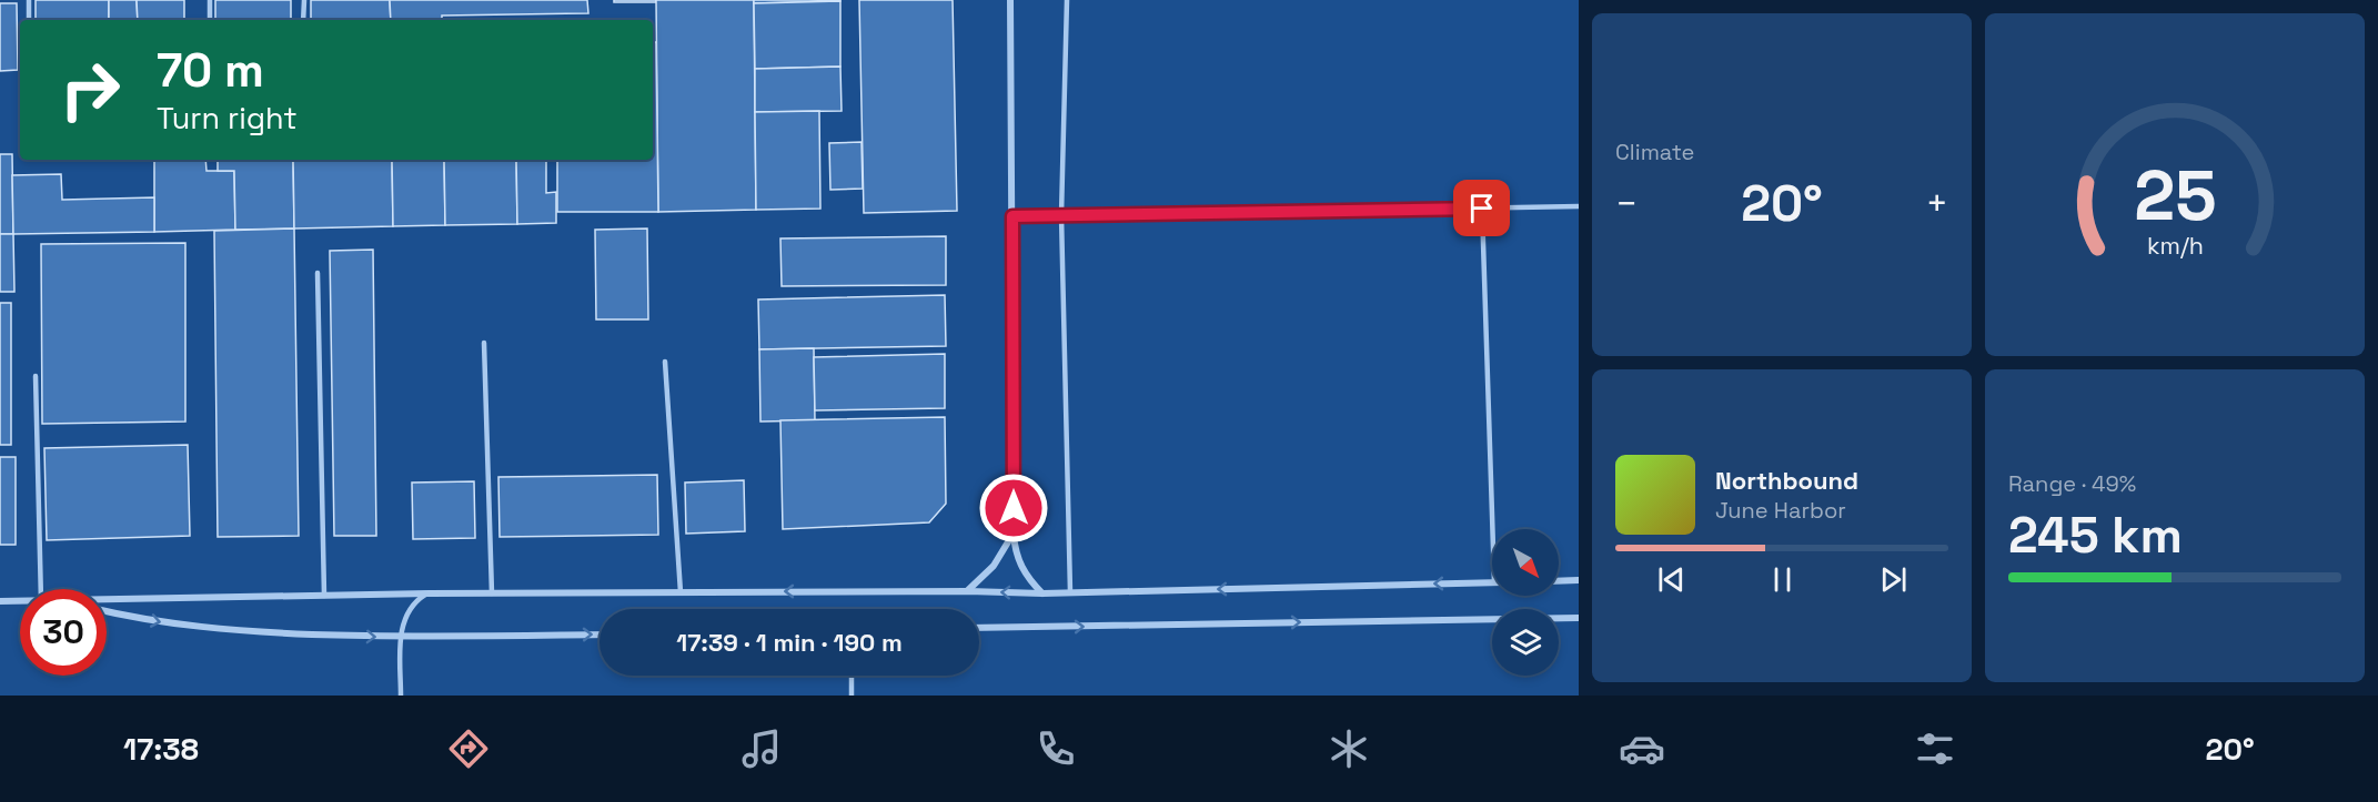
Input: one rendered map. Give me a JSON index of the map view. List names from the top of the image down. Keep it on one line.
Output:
{"north":"bottom right","page":{"tile":["Climate",["Range · 49%","245 km"]],"turn":["70 m","Turn right"],"heat":["−","20°","+"],"song":["Northbound","June Harbor"],"limit":"30","trip":"17:39 · 1 min · 190 m","tabs":["17:38","20°"],"gauge":["25","km/h"]}}
